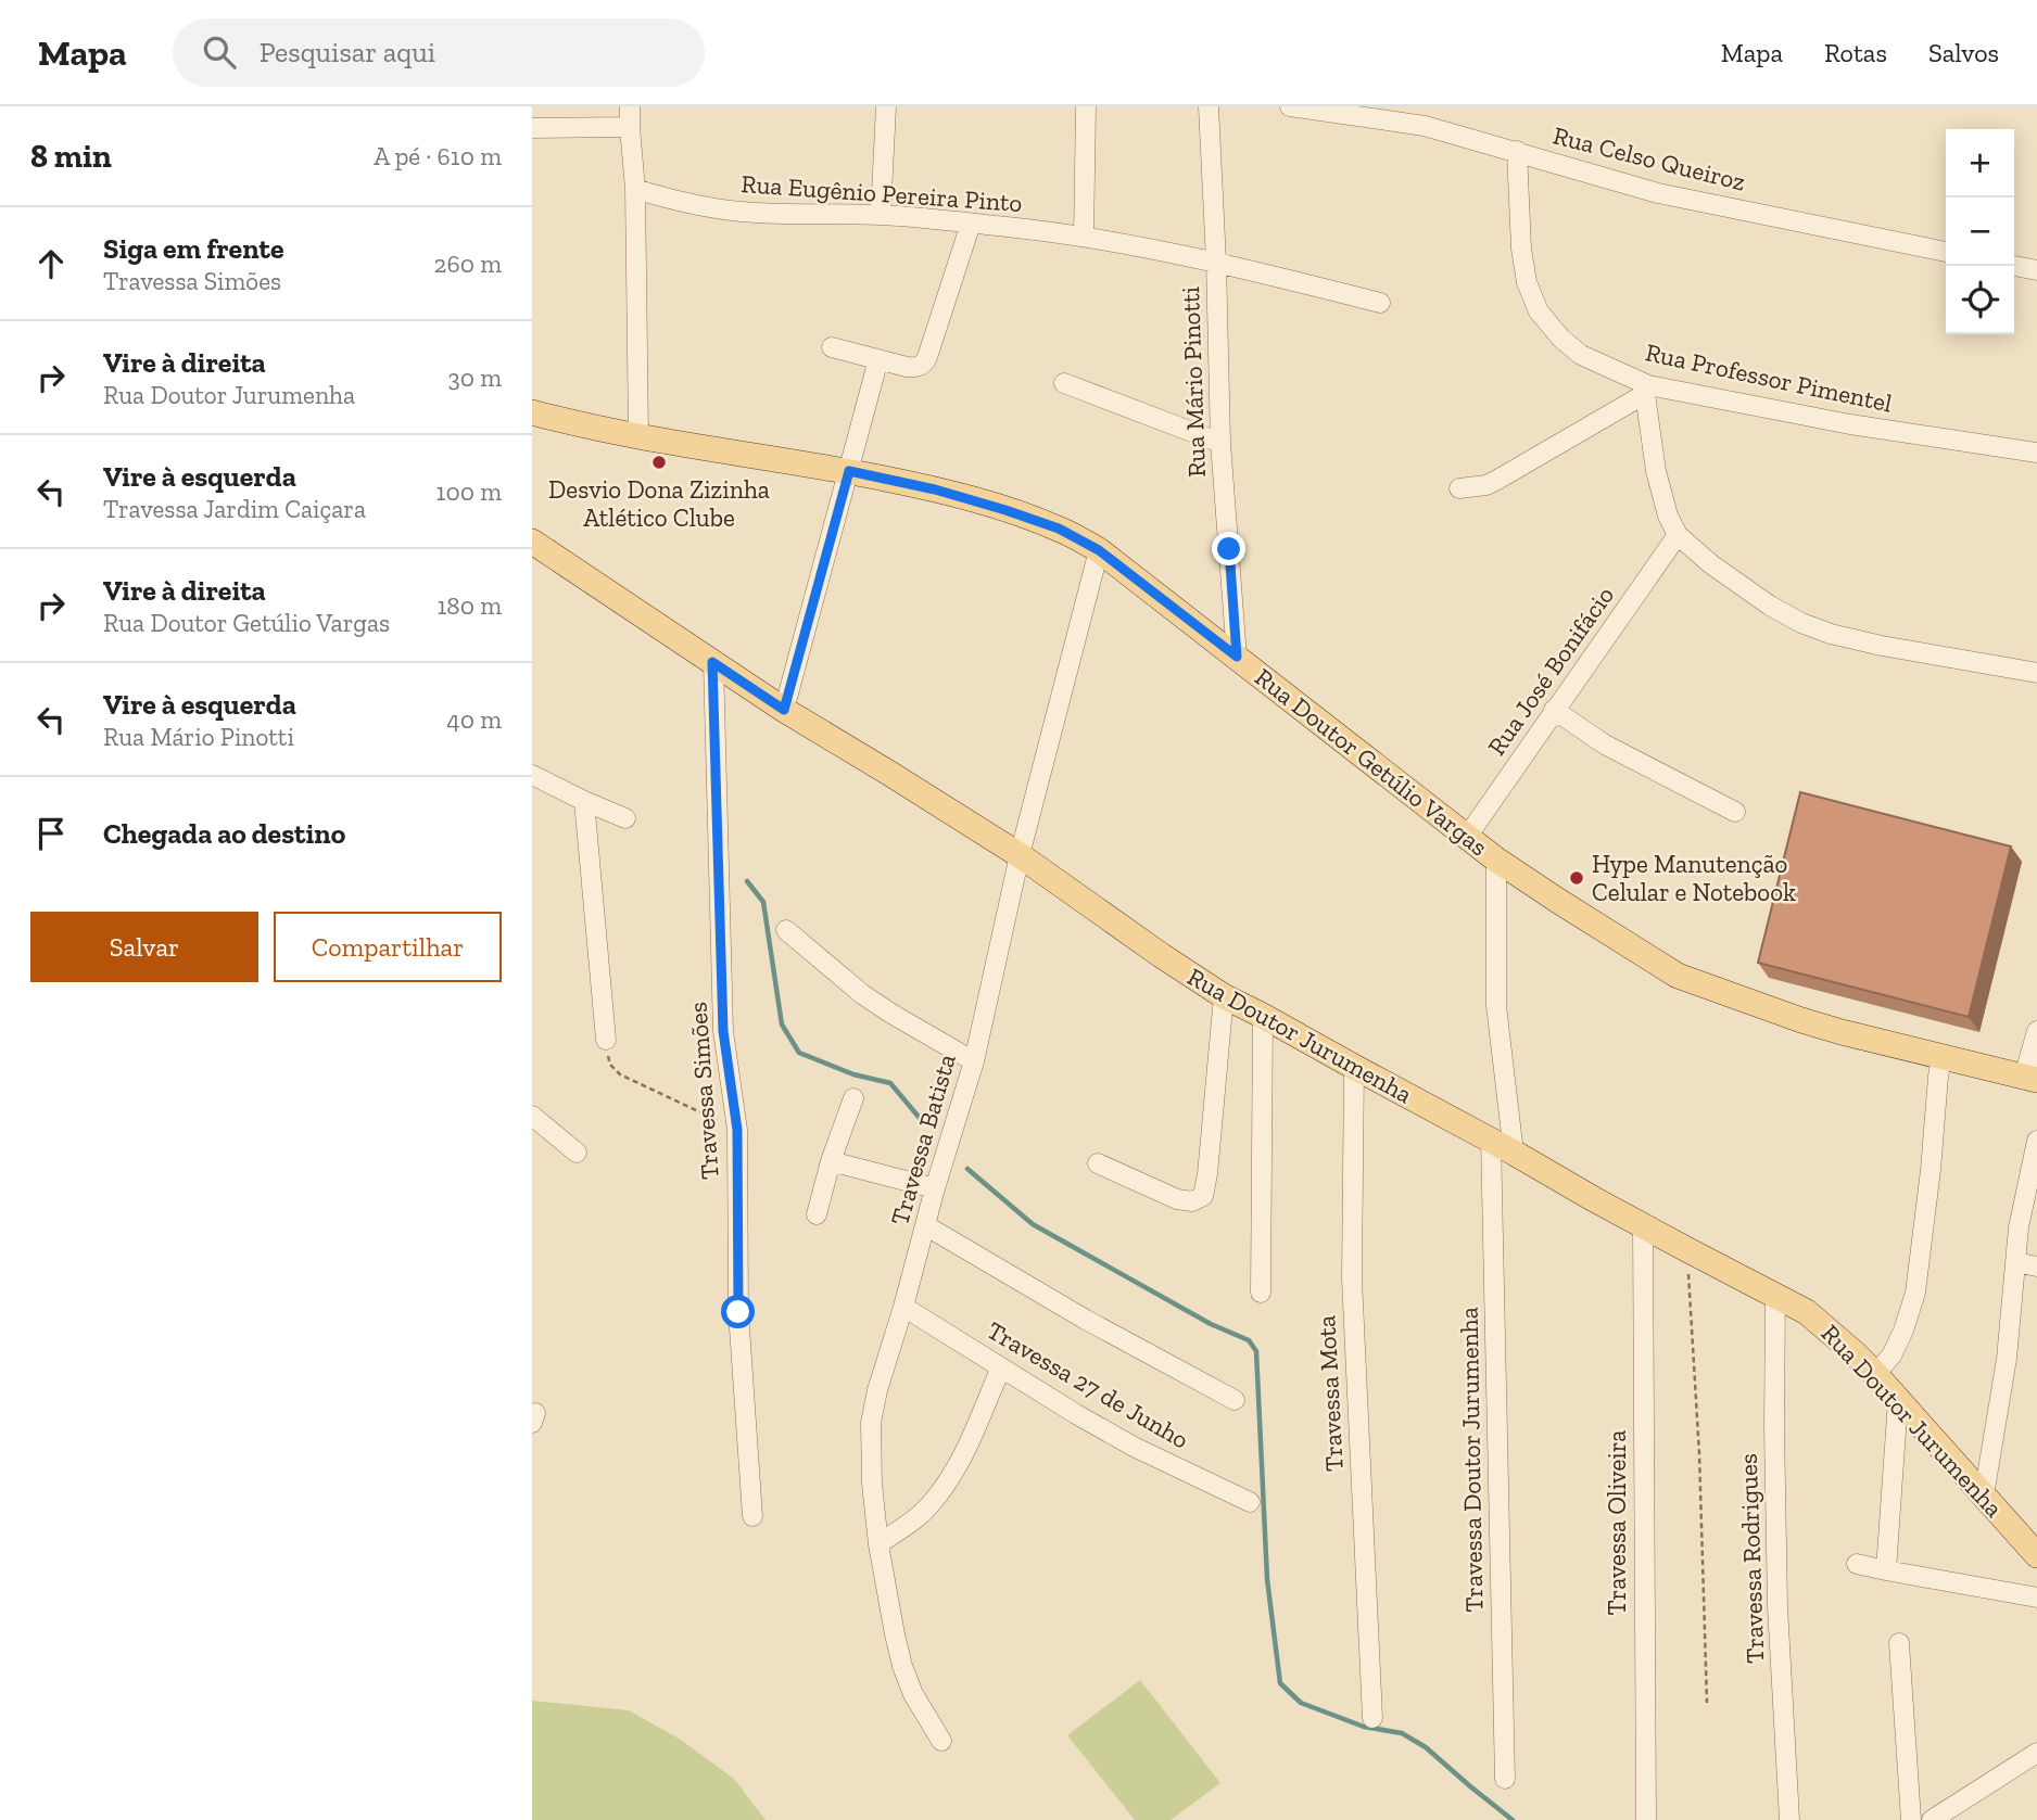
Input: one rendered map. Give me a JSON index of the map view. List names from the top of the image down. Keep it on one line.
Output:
{"streets":{"main road":["Rua Doutor Getúlio Vargas","Rua Doutor Jurumenha"],"street":["Rua Celso Queiroz","Rua Eugênio Pereira Pinto","Rua Professor Pimentel","Rua Mário Pinotti","Rua José Bonifácio","Travessa Simões","Travessa Batista","Travessa 27 de Junho","Travessa Mota","Travessa Doutor Jurumenha","Travessa Oliveira","Travessa Rodrigues"]},"crossings":[["Rua Celso Queiroz","Rua Professor Pimentel"],["Rua Eugênio Pereira Pinto","Rua Mário Pinotti"],["Rua Mário Pinotti","Rua Doutor Getúlio Vargas"],["Rua José Bonifácio","Rua Doutor Getúlio Vargas"],["Rua Doutor Getúlio Vargas","Travessa Batista"],["Rua Doutor Jurumenha","Travessa Simões"],["Rua Doutor Jurumenha","Travessa Batista"],["Rua Doutor Jurumenha","Travessa Mota"],["Rua Doutor Jurumenha","Travessa Doutor Jurumenha"],["Rua Doutor Jurumenha","Travessa Oliveira"],["Rua Doutor Jurumenha","Travessa Rodrigues"],["Travessa Batista","Travessa 27 de Junho"]],"places":["Desvio Dona Zizinha Atlético Clube","Hype Manutenção Celular e Notebook"],"page":{"header":"Mapa","search":"Pesquisar aqui","nav":["Mapa","Rotas","Salvos"],"heading":["8 min","A pé · 610 m"],"map_buttons":["+","−"],"list":[["Siga em frente","Travessa Simões","260 m"],["Vire à direita","Rua Doutor Jurumenha","30 m"],["Vire à esquerda","Travessa Jardim Caiçara","100 m"],["Vire à direita","Rua Doutor Getúlio Vargas","180 m"],["Vire à esquerda","Rua Mário Pinotti","40 m"],"Chegada ao destino"],"buttons":["Salvar","Compartilhar"]}}
